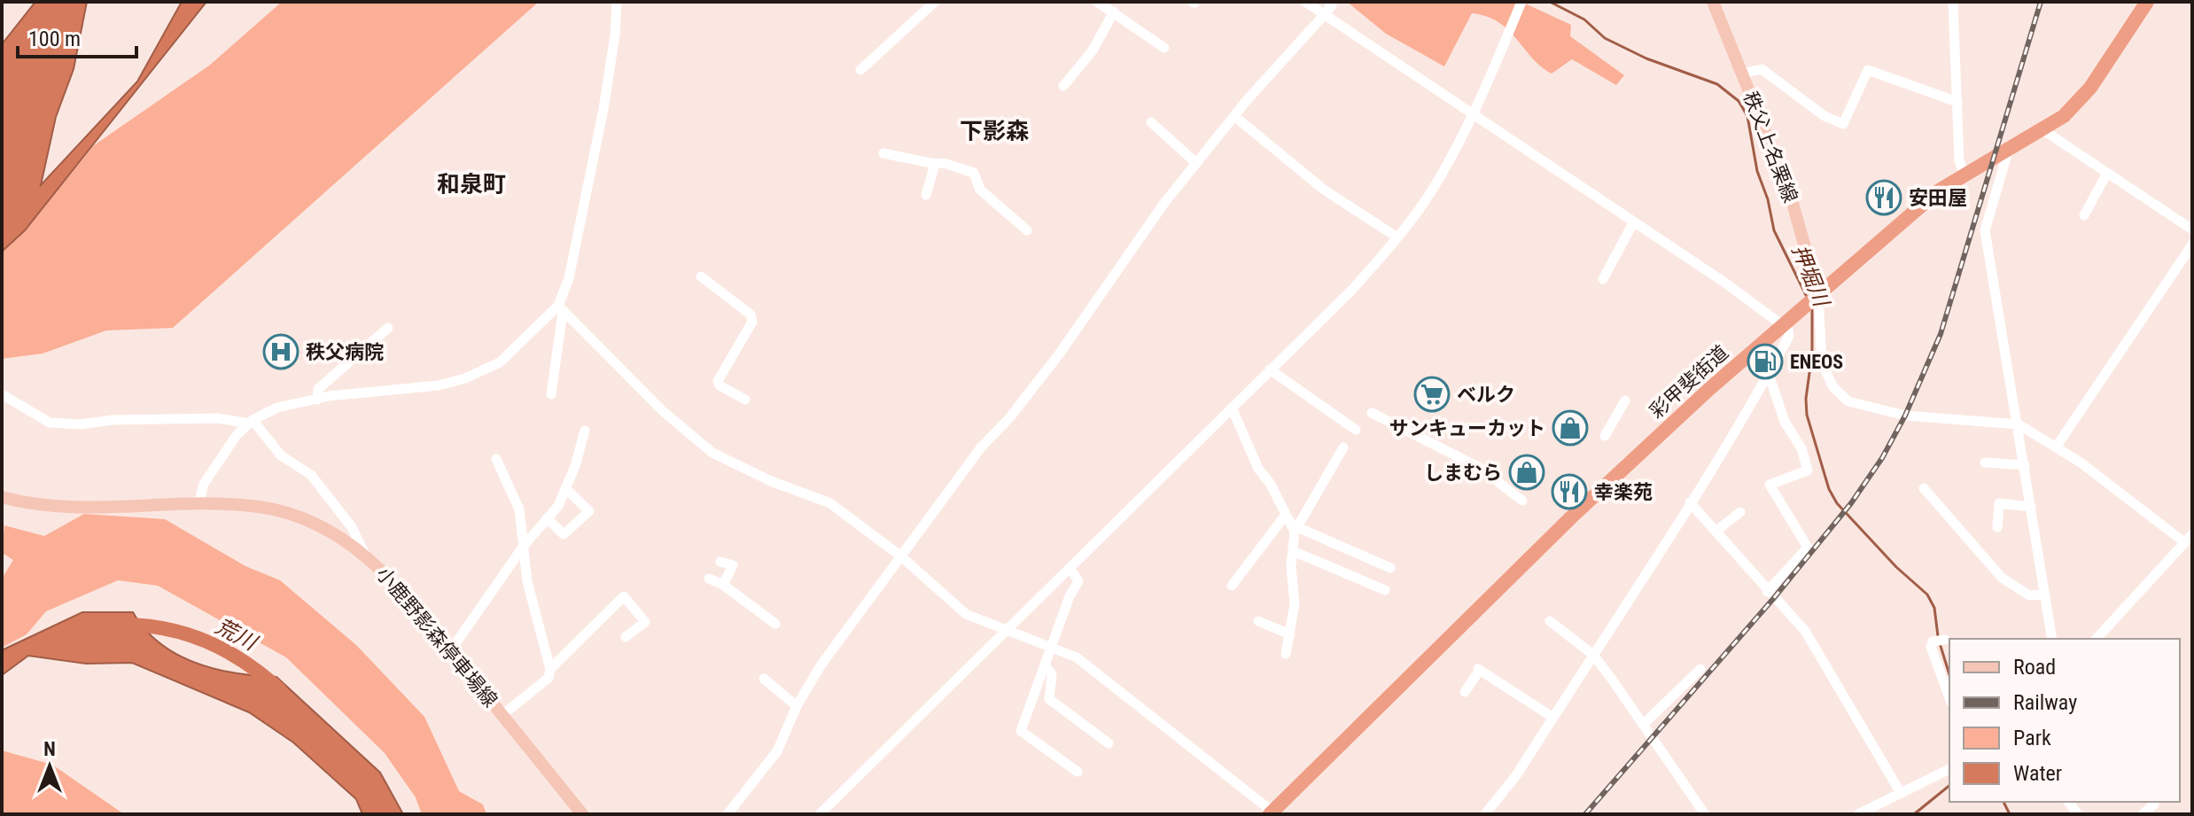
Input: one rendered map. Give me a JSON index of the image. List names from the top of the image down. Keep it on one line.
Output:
{"streets":{"highway":["彩甲斐街道"],"main road":["秩父上名栗線","小鹿野影森停車場線"]},"crossings":[["秩父上名栗線","彩甲斐街道"]],"districts":["下影森","和泉町"],"water":["押堀川","荒川"],"places":{"restaurant":["安田屋","幸楽苑"],"hospital":["秩父病院"],"fuel station":["ENEOS"],"supermarket":["ベルク"],"shop":["サンキューカット","しまむら"]},"legend":["Road","Railway","Park","Water"],"scale_bar":"100 m","north":"top"}
